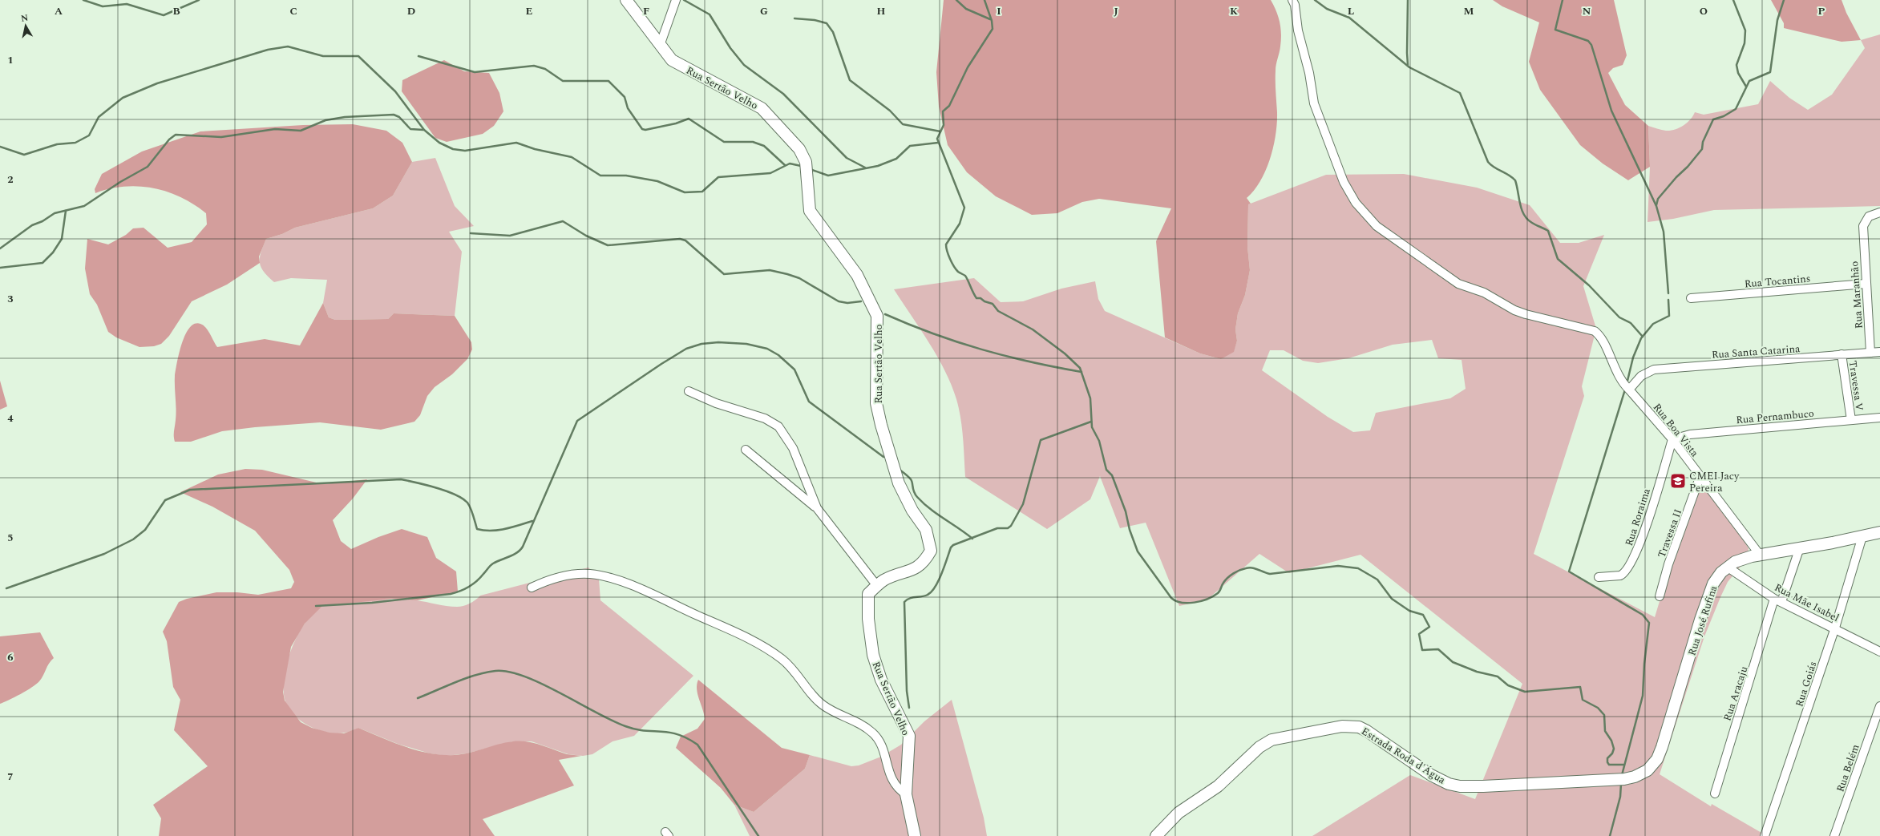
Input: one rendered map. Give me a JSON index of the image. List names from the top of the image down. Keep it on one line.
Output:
{"streets":{"street":["Rua Sertão Velho","Rua Tocantins","Rua Maranhão","Rua Santa Catarina","Travessa V","Rua Pernambuco","Rua Boa Vista","Rua Roraima","Travessa II","Rua Mãe Isabel","Rua José Rufina","Rua Goiás","Rua Aracaju","Estrada Roda d'Água","Rua Belém"]},"crossings":[["Rua Tocantins","Rua Maranhão"],["Rua Maranhão","Rua Santa Catarina"],["Rua Santa Catarina","Travessa V"],["Rua Santa Catarina","Rua Boa Vista"],["Travessa V","Rua Pernambuco"],["Rua Pernambuco","Rua Boa Vista"],["Rua Pernambuco","Rua Roraima"],["Rua Boa Vista","Rua Roraima"],["Rua Boa Vista","Travessa II"],["Rua Boa Vista","Rua José Rufina"],["Rua Mãe Isabel","Rua José Rufina"],["Rua Mãe Isabel","Rua Goiás"],["Rua Mãe Isabel","Rua Aracaju"],["Rua José Rufina","Rua Goiás"],["Rua José Rufina","Estrada Roda d'Água"]],"places":{"school or university":["CMEI Jacy Pereira"]},"north":"top","grid":{"columns":["A","B","C","D","E","F","G","H","I","J","K","L","M","N","O","P"],"rows":["1","2","3","4","5","6","7"]}}
